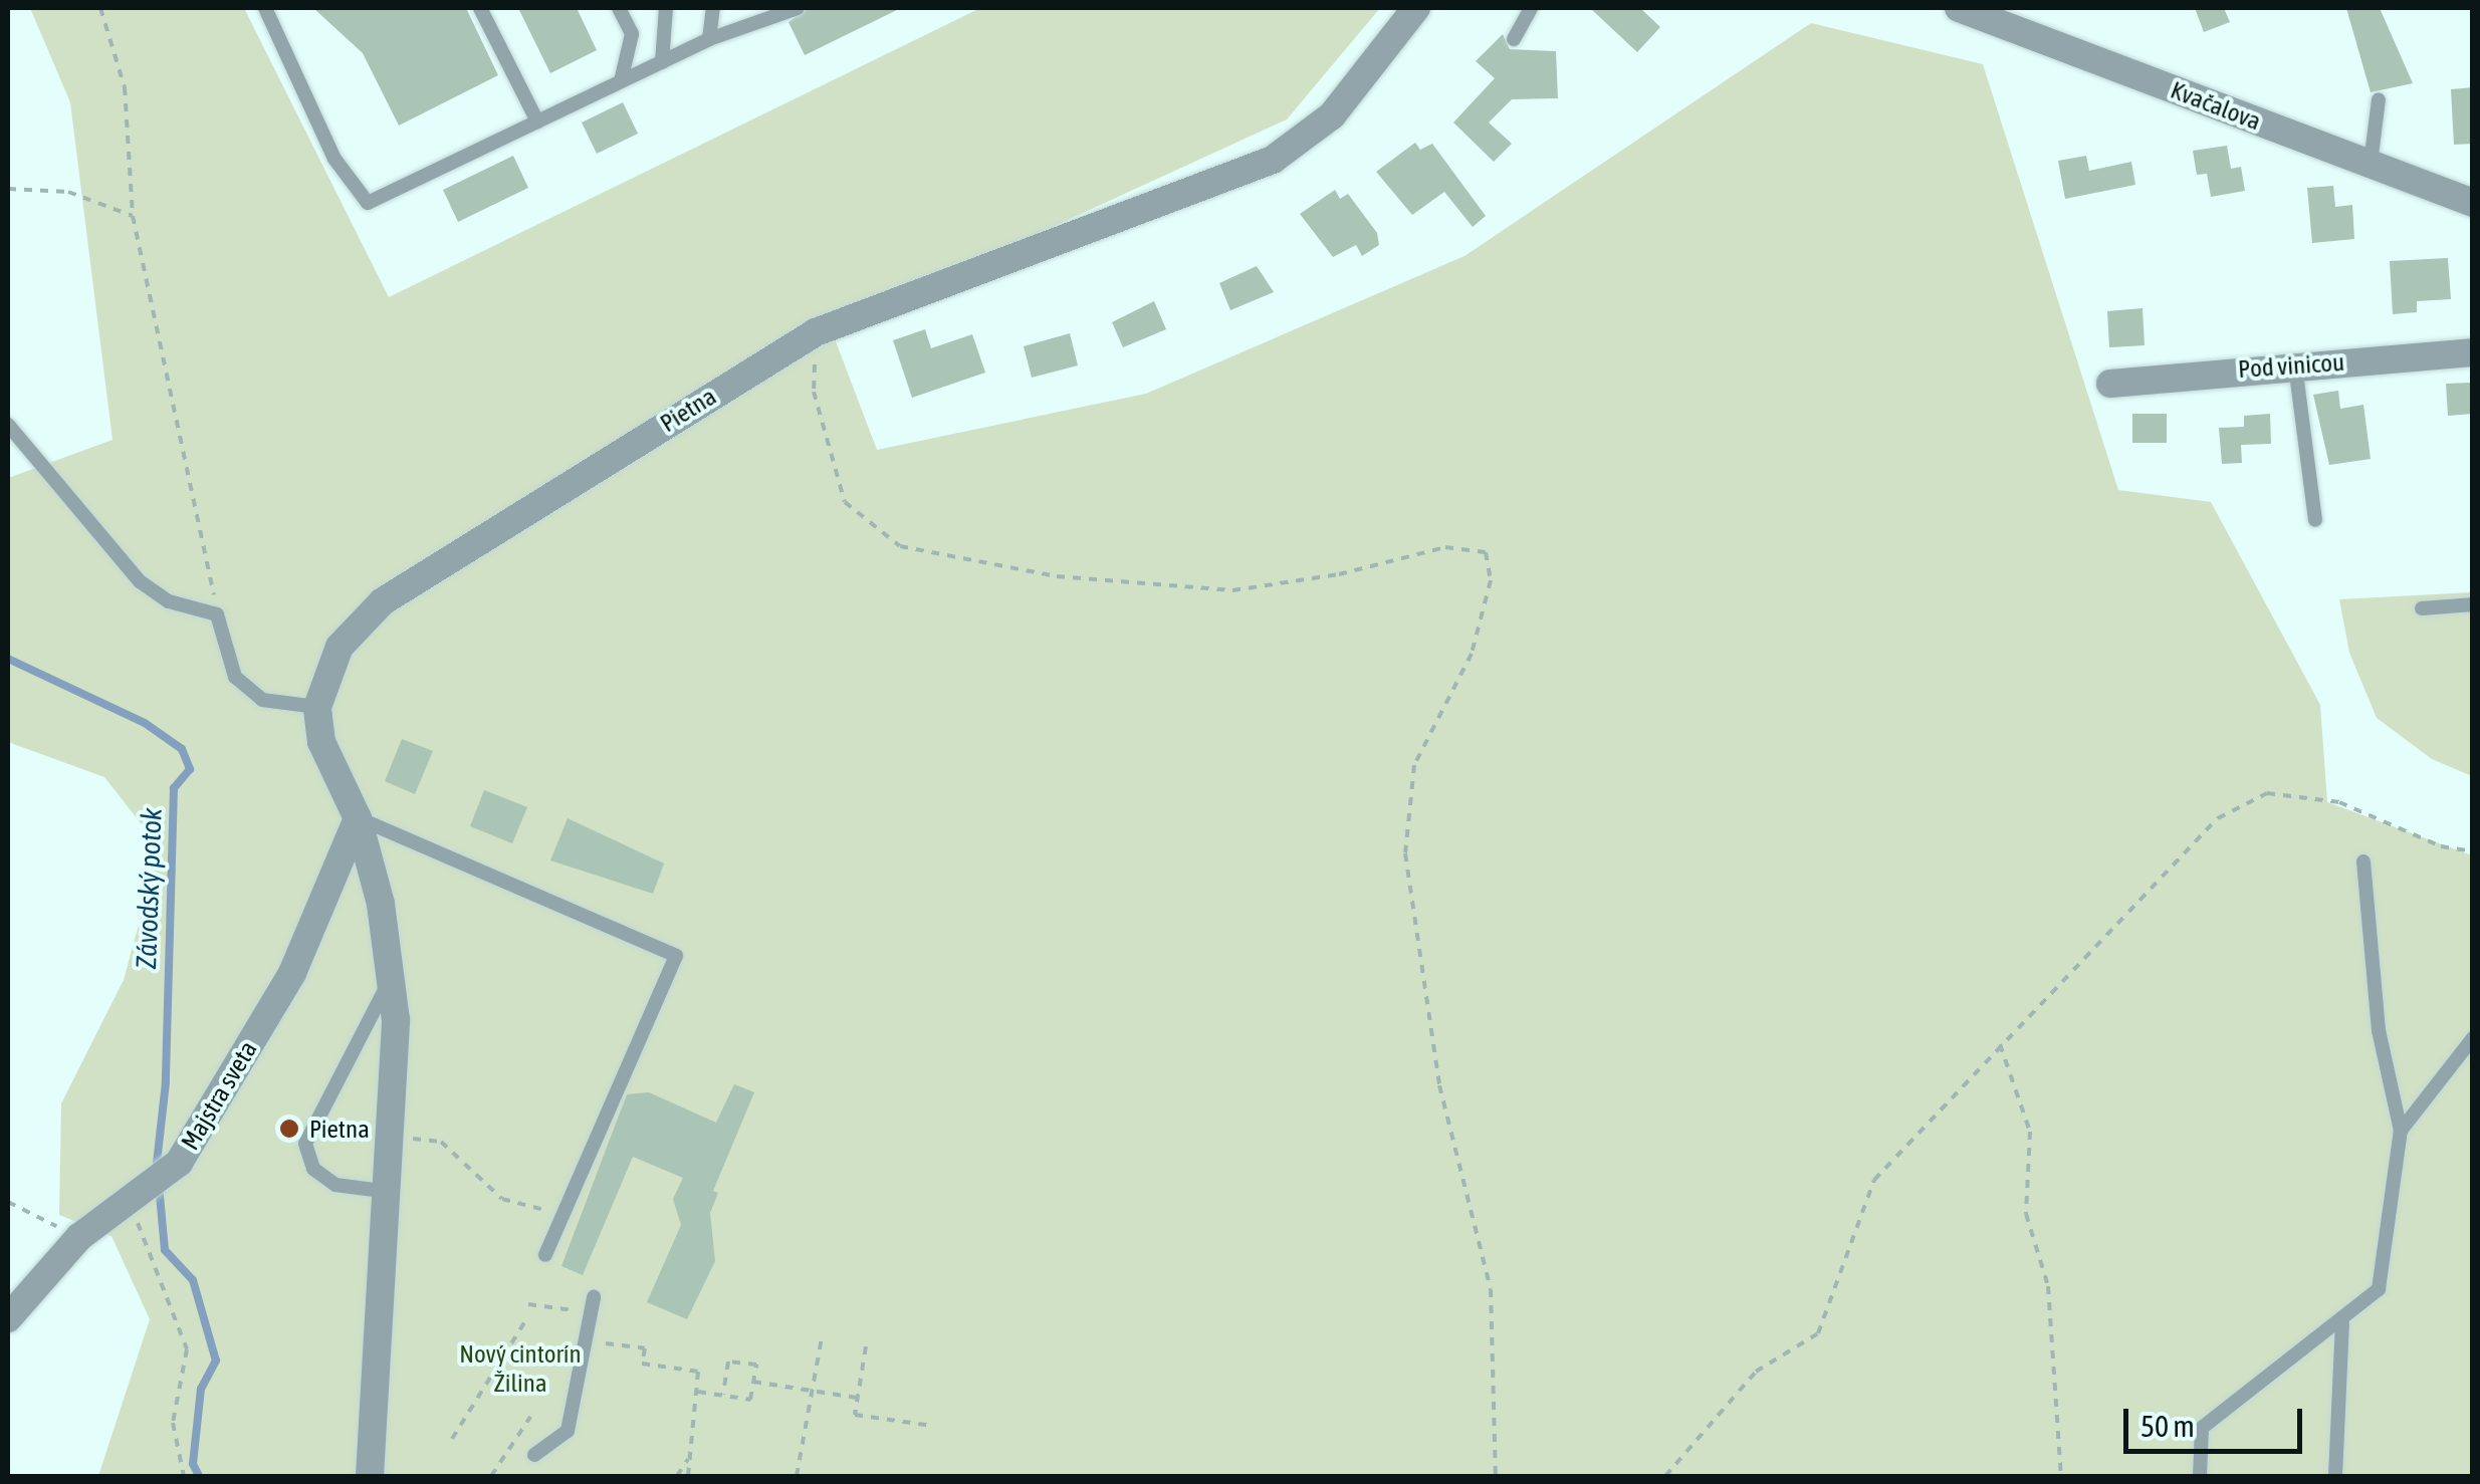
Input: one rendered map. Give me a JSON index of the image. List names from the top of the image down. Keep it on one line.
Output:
{"streets":{"street":["Kvačalova","Pod vinicou","Pietna","Majstra sveta"]},"water":["Závodský potok"],"parks":["Nový cintorín Žilina"],"places":["Pietna"],"scale_bar":"50 m"}
